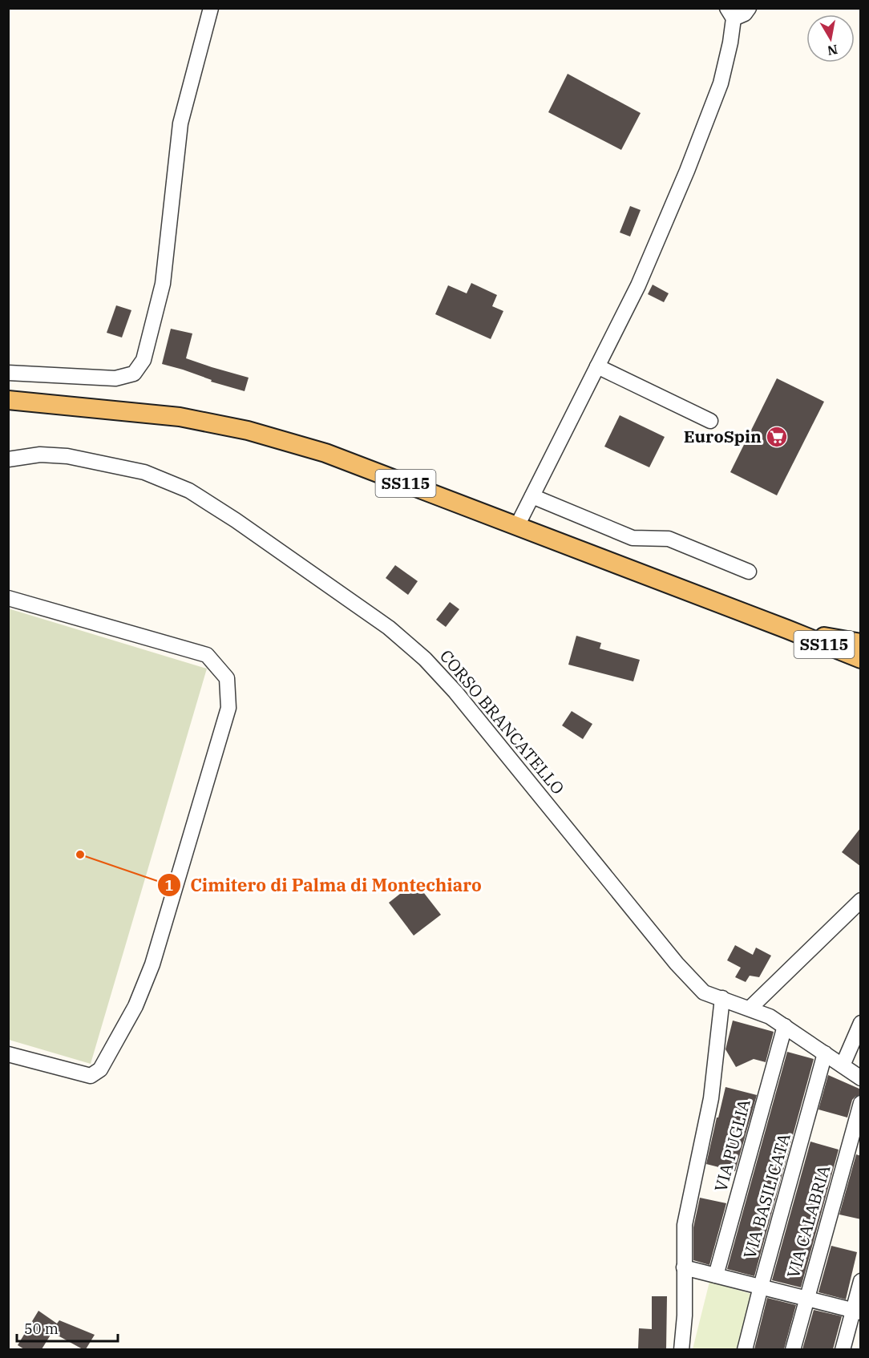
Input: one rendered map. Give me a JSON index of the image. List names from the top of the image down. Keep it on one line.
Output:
{"streets":{"main road":["SS115"],"street":["CORSO BRANCATELLO","VIA PUGLIA","VIA BASILICATA","VIA CALABRIA"]},"crossings":[["CORSO BRANCATELLO","VIA PUGLIA"],["CORSO BRANCATELLO","VIA BASILICATA"]],"places":{"supermarket":["EuroSpin"],"other":["Cimitero di Palma di Montechiaro"]},"scale_bar":"50 m","north":"bottom"}
